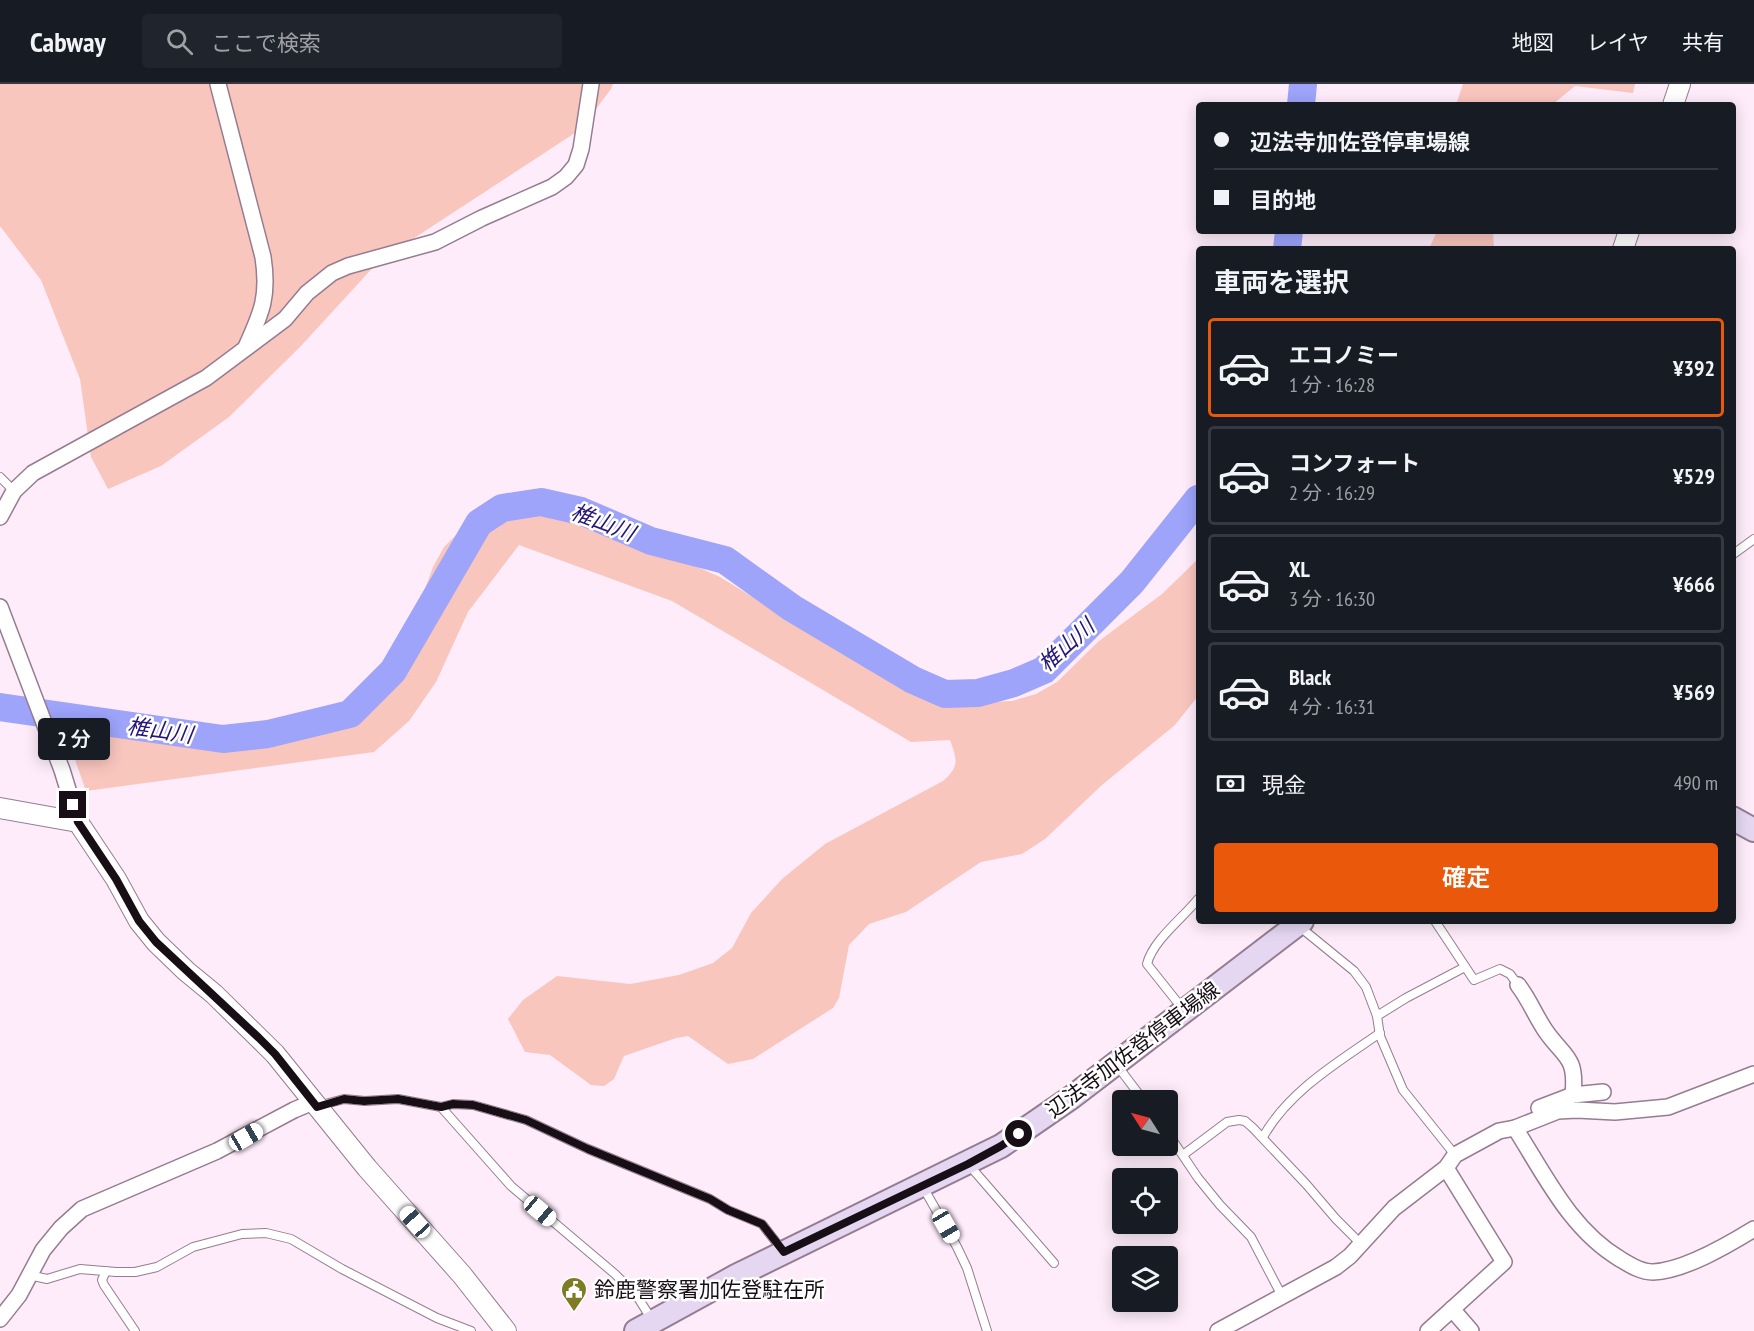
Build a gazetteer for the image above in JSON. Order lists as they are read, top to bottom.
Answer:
{
  "streets": {
    "main road": ["辺法寺加佐登停車場線"]
  },
  "water": ["椎山川"],
  "places": {
    "public building": ["鈴鹿警察署加佐登駐在所"]
  },
  "north": "top left",
  "page": {
    "header": "Cabway",
    "search": "ここで検索",
    "nav": ["地図", "レイヤ", "共有"],
    "banner": ["辺法寺加佐登停車場線", "目的地"],
    "heading": "車両を選択",
    "list": [
      {
        "name": "エコノミー",
        "note": "1 分 · 16:28",
        "value": "¥392"
      },
      {
        "name": "コンフォート",
        "note": "2 分 · 16:29",
        "value": "¥529"
      },
      {
        "name": "XL",
        "note": "3 分 · 16:30",
        "value": "¥666"
      },
      {
        "name": "Black",
        "note": "4 分 · 16:31",
        "value": "¥569"
      }
    ],
    "bubble": "2 分",
    "pay": ["現金", "490 m"],
    "buttons": "確定"
  }
}
